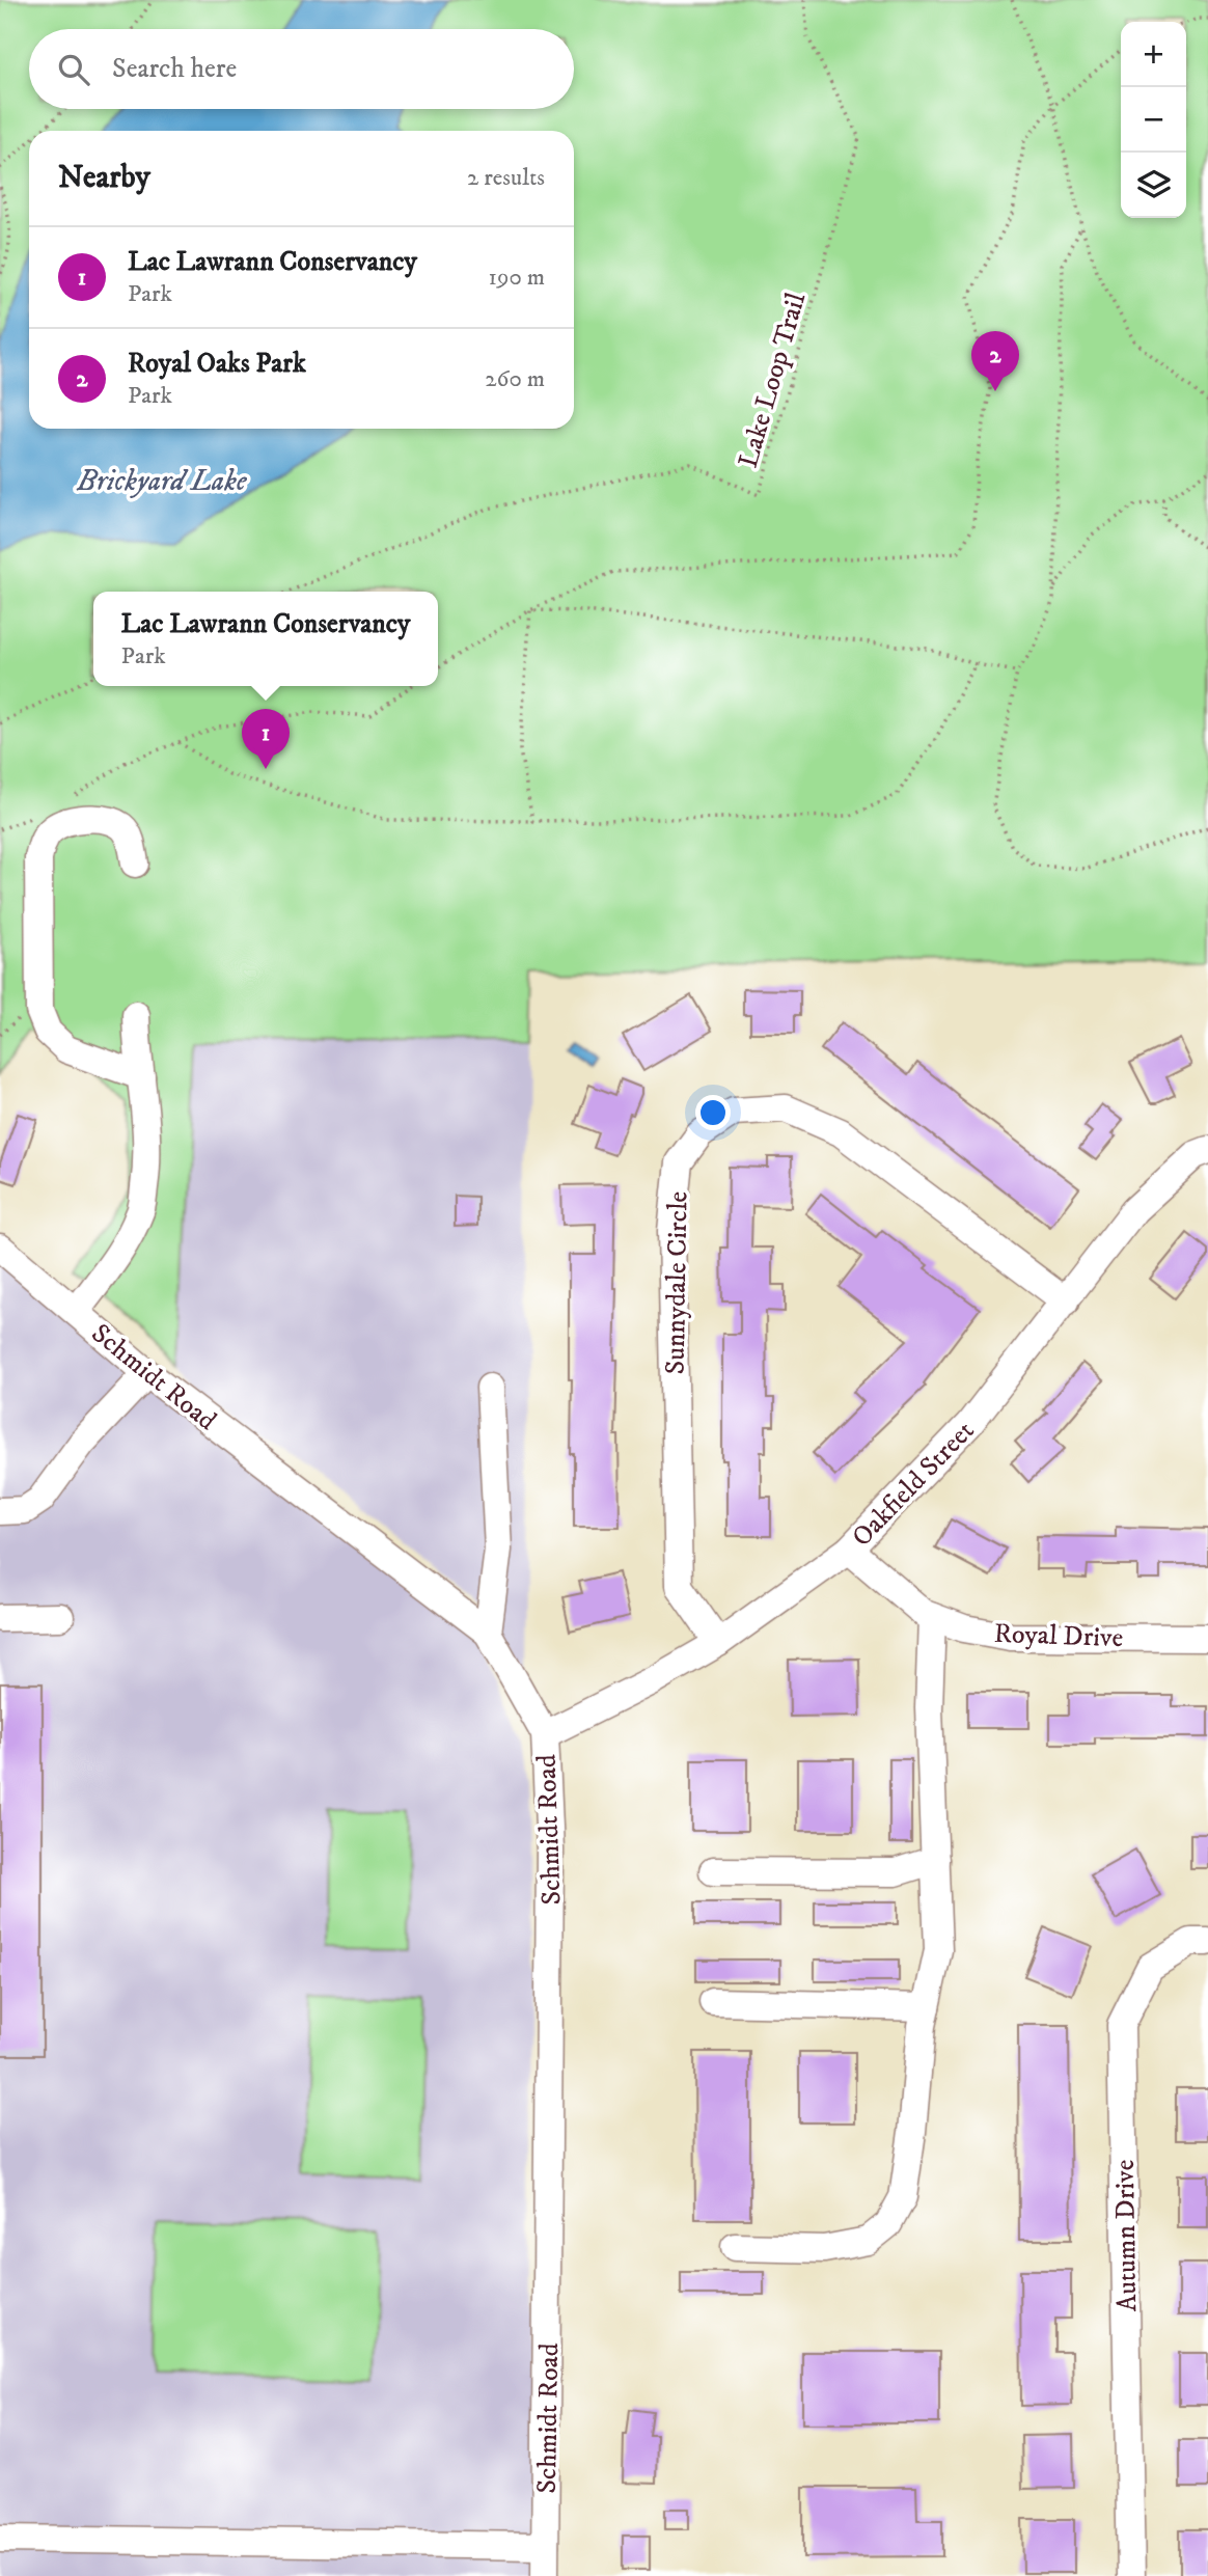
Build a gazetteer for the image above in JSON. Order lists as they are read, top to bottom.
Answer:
{
  "streets": {
    "street": [
      "Sunnydale Circle",
      "Schmidt Road",
      "Oakfield Street",
      "Royal Drive",
      "Autumn Drive"
    ],
    "path": ["Lake Loop Trail"]
  },
  "crossings": [
    ["Sunnydale Circle", "Oakfield Street"],
    ["Schmidt Road", "Oakfield Street"],
    ["Oakfield Street", "Royal Drive"]
  ],
  "water": ["Brickyard Lake"],
  "page": {
    "map_buttons": ["+", "−"],
    "search": "Search here",
    "heading": ["Nearby", "2 results"],
    "list": [
      {
        "mark": "1",
        "name": "Lac Lawrann Conservancy",
        "note": "Park",
        "value": "190 m"
      },
      {
        "mark": "2",
        "name": "Royal Oaks Park",
        "note": "Park",
        "value": "260 m"
      }
    ],
    "pins": ["2", "1"],
    "popup": ["Lac Lawrann Conservancy", "Park"]
  }
}
